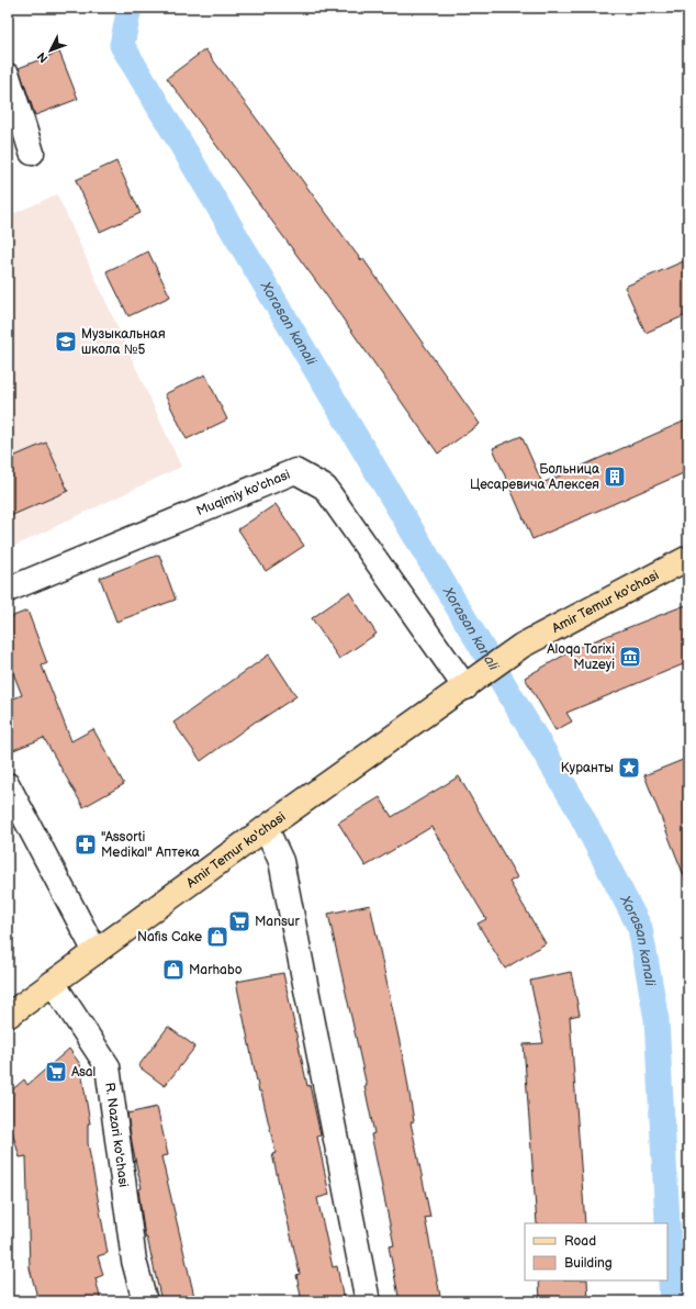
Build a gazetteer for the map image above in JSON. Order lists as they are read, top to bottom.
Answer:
{
  "streets": {
    "main road": ["Amir Temur ko'chasi"],
    "street": ["Muqimiy ko'chasi", "R. Nazari ko'chasi"]
  },
  "crossings": [
    ["Muqimiy ko'chasi", "Amir Temur ko'chasi"],
    ["Amir Temur ko'chasi", "R. Nazari ko'chasi"]
  ],
  "water": ["Xorasan kanali"],
  "places": {
    "school or university": ["Музыкальная школа №5"],
    "building": ["Больница Цесаревича Алексея"],
    "museum": ["Aloqa Tarixi Muzeyi"],
    "place": ["Куранты"],
    "pharmacy": ["\"Assorti Medikal\" Аптека"],
    "supermarket": ["Mansur", "Asal"],
    "shop": ["Nafis Cake", "Marhabo"]
  },
  "legend": ["Road", "Building"],
  "north": "bottom left"
}
